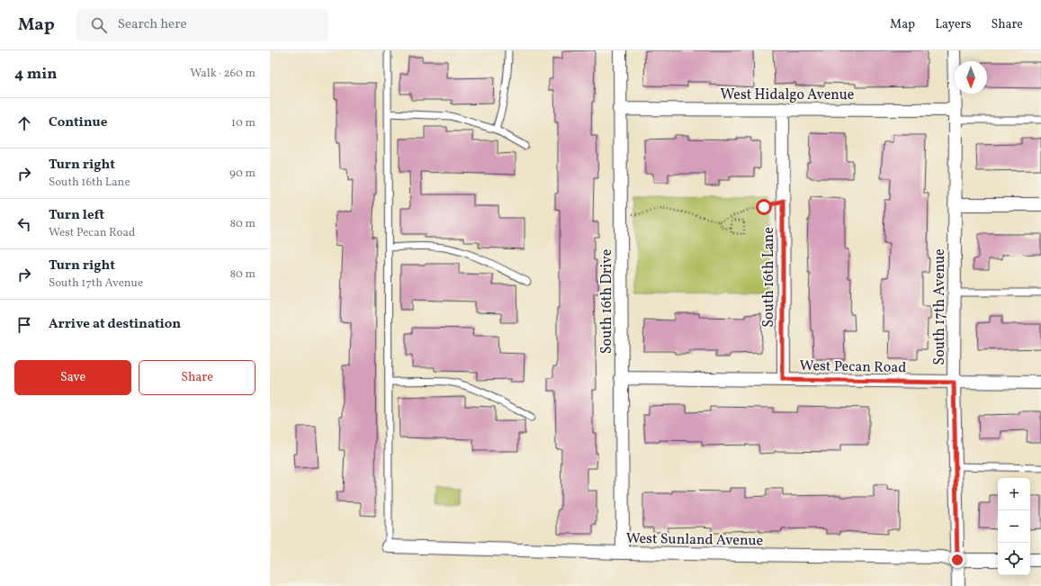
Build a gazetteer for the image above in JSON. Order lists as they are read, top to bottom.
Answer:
{
  "streets": {
    "street": [
      "West Hidalgo Avenue",
      "South 16th Lane",
      "South 16th Drive",
      "South 17th Avenue",
      "West Pecan Road",
      "West Sunland Avenue"
    ]
  },
  "crossings": [
    ["West Hidalgo Avenue", "South 16th Lane"],
    ["West Hidalgo Avenue", "South 16th Drive"],
    ["West Hidalgo Avenue", "South 17th Avenue"],
    ["South 16th Lane", "West Pecan Road"],
    ["South 16th Drive", "West Pecan Road"],
    ["South 16th Drive", "West Sunland Avenue"],
    ["South 17th Avenue", "West Pecan Road"],
    ["South 17th Avenue", "West Sunland Avenue"]
  ],
  "north": "bottom",
  "page": {
    "header": "Map",
    "search": "Search here",
    "nav": ["Map", "Layers", "Share"],
    "heading": ["4 min", "Walk · 260 m"],
    "list": [
      ["Continue", "10 m"],
      ["Turn right", "South 16th Lane", "90 m"],
      ["Turn left", "West Pecan Road", "80 m"],
      ["Turn right", "South 17th Avenue", "80 m"],
      "Arrive at destination"
    ],
    "buttons": ["Save", "Share"],
    "map_buttons": ["+", "−"]
  }
}
